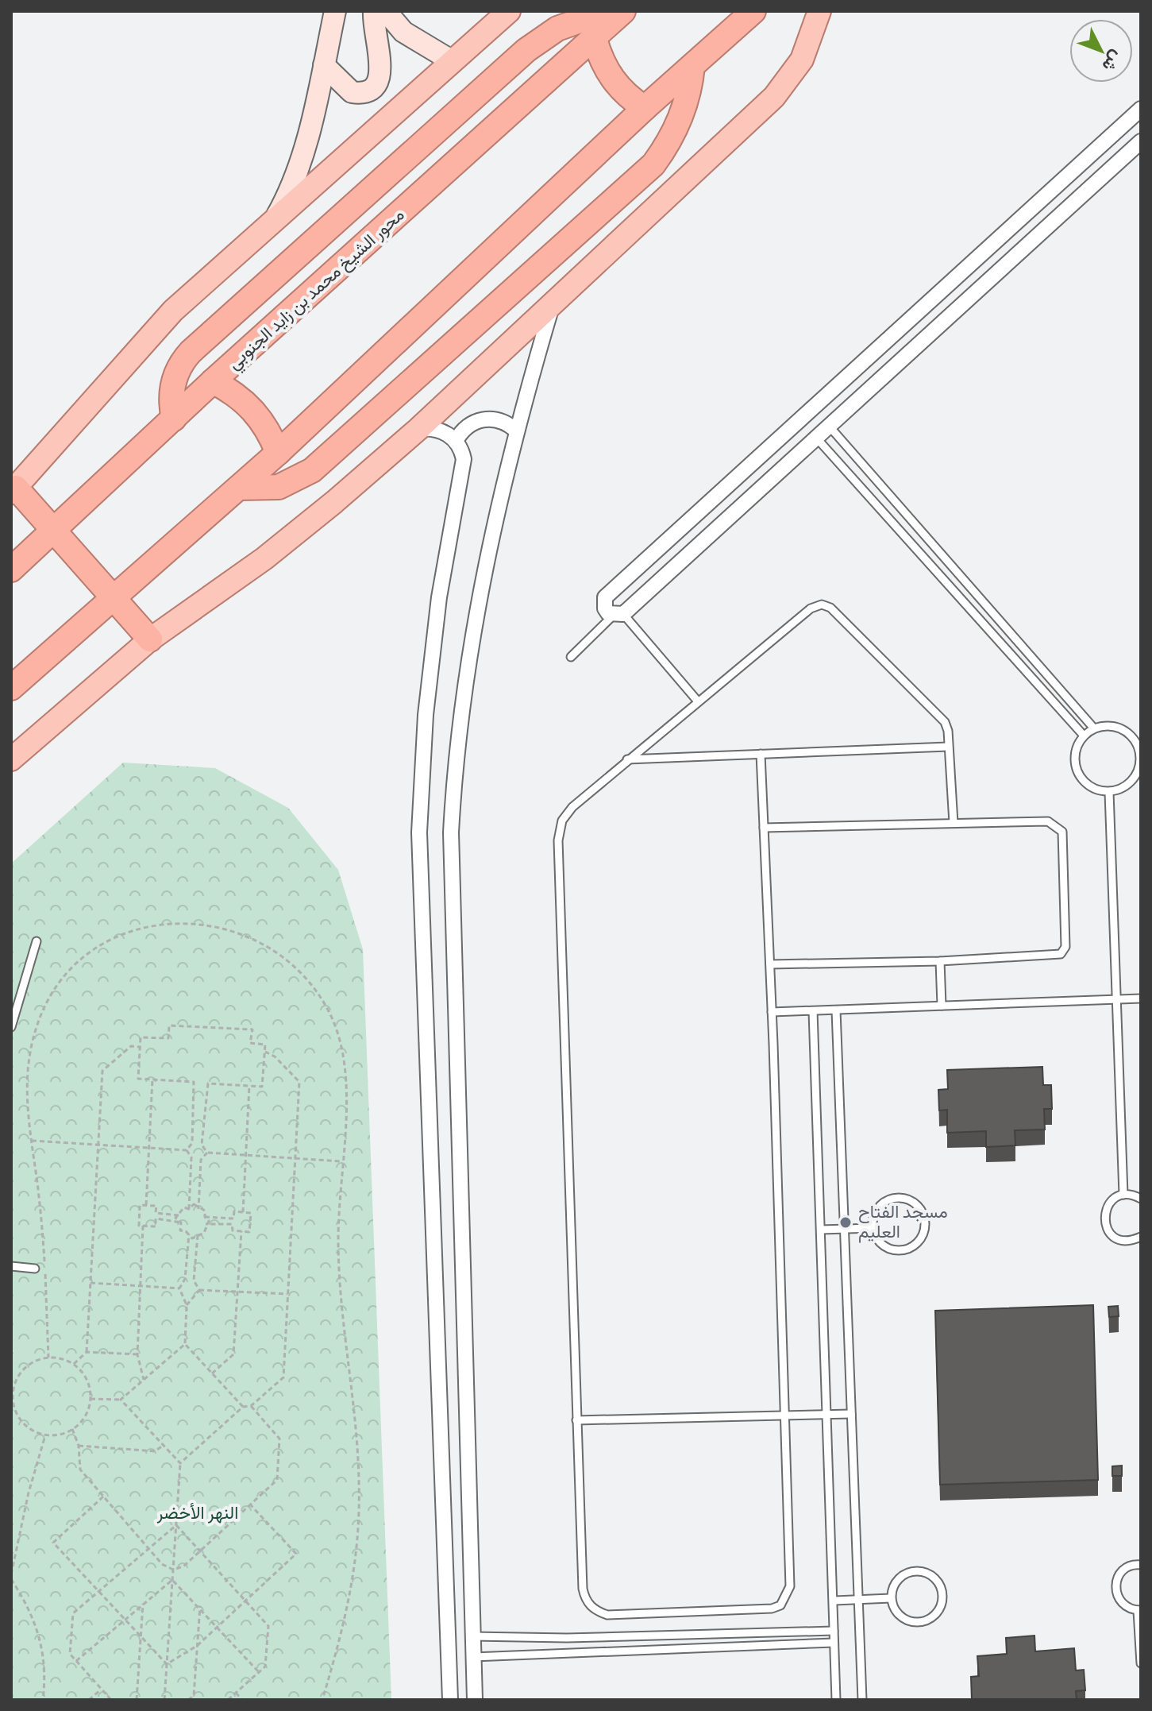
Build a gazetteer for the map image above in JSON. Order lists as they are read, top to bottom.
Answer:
{
  "streets": {
    "highway": ["محور الشيخ محمد بن زايد الجنوبي"]
  },
  "parks": ["النهر الأخضر"],
  "places": ["مسجد الفتاح العليم"],
  "north": "bottom right"
}
